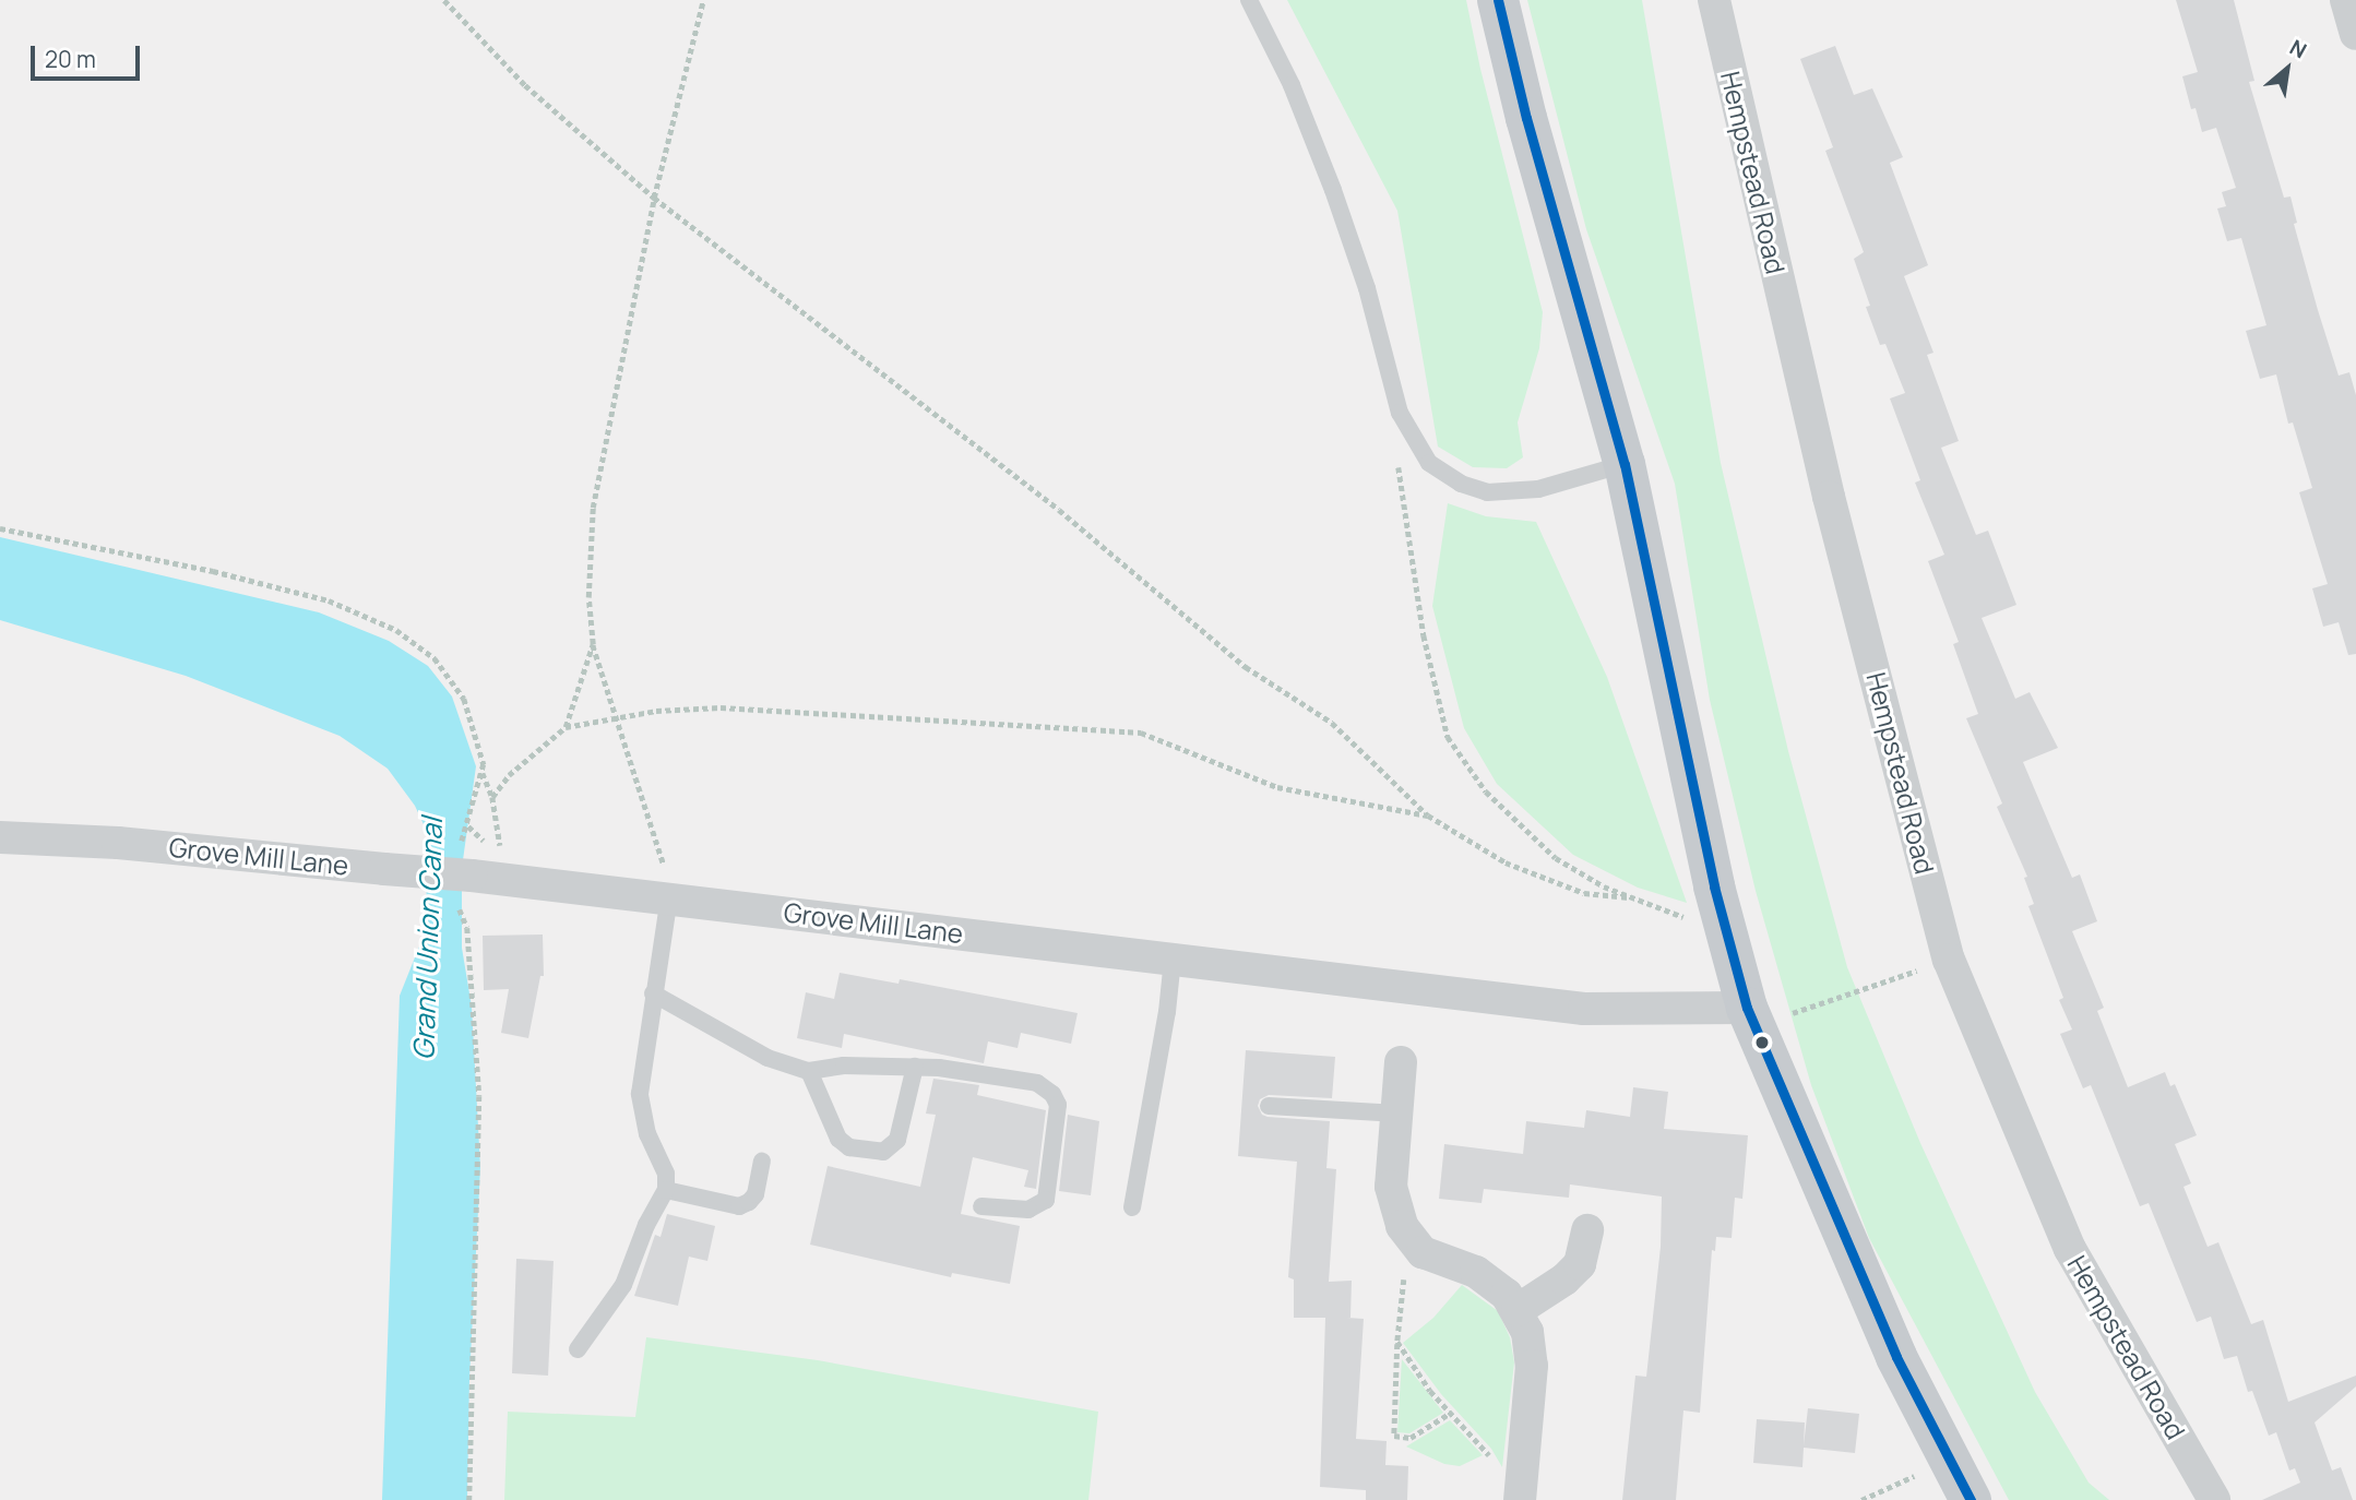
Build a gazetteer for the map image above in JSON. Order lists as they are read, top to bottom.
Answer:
{
  "streets": {
    "street": ["Hempstead Road", "Grove Mill Lane"]
  },
  "water": ["Grand Union Canal"],
  "scale_bar": "20 m",
  "north": "top right"
}
